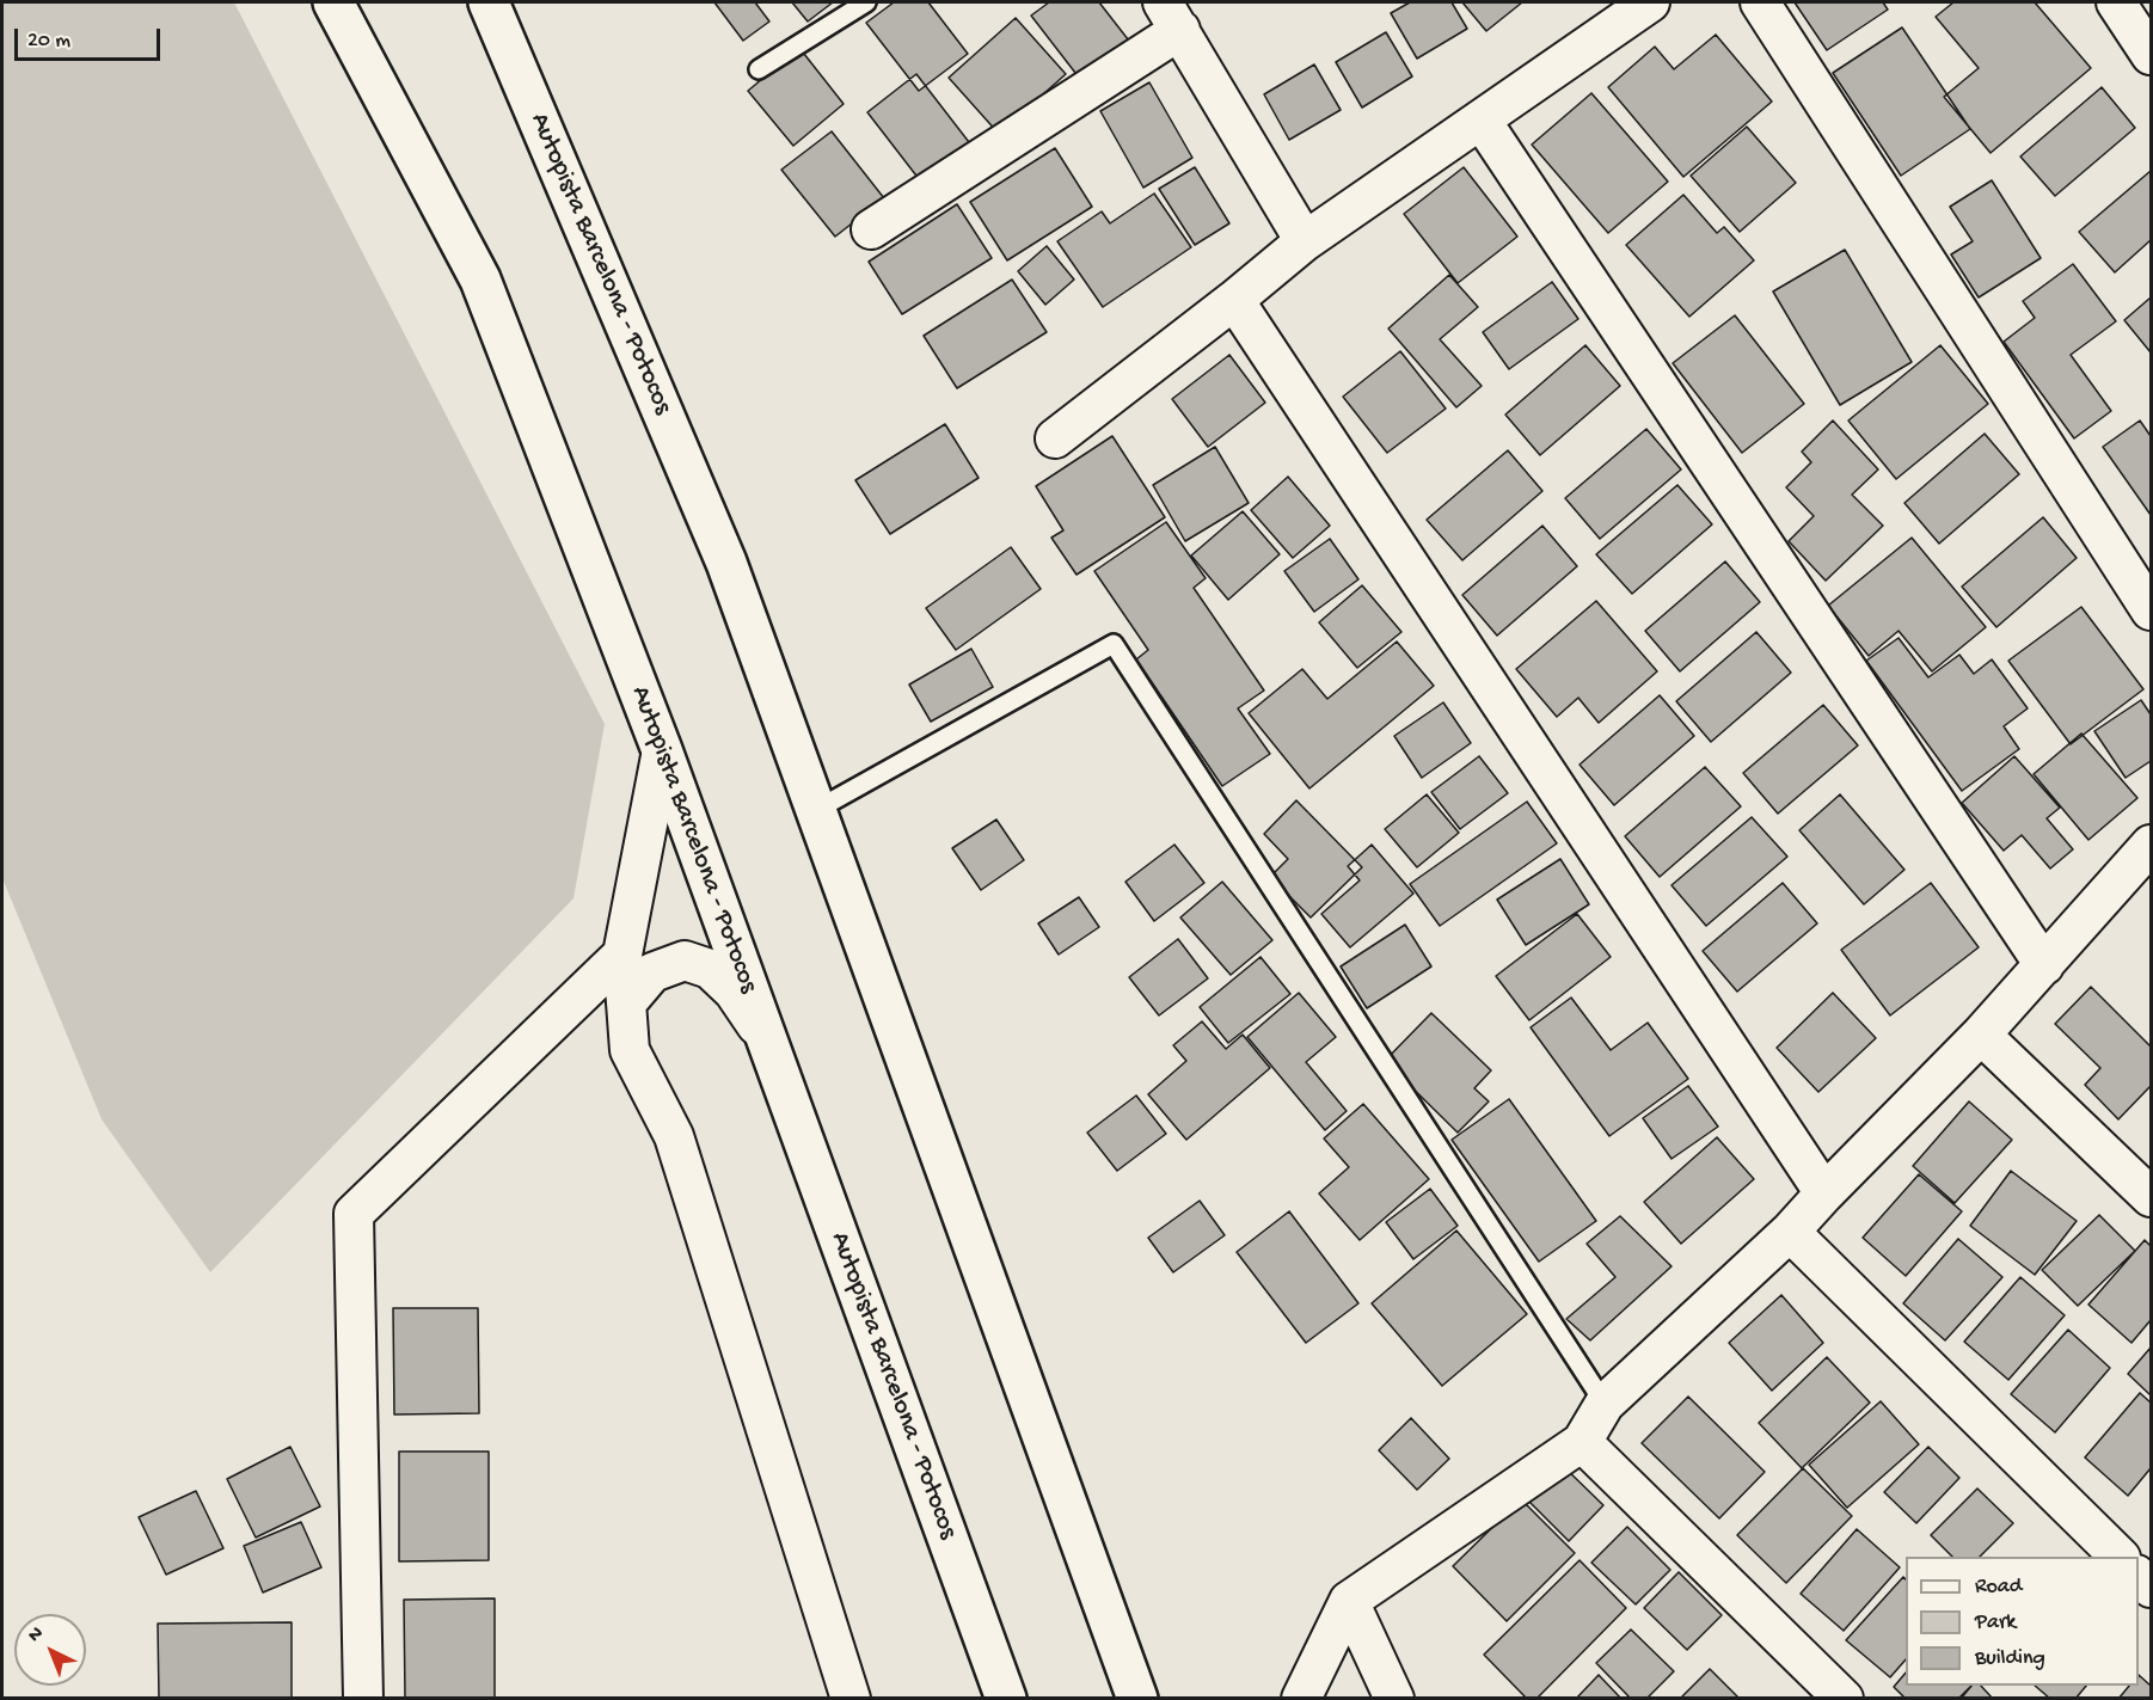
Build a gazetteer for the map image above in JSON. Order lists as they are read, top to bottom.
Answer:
{
  "streets": {
    "street": ["Autopista Barcelona - Potocos"]
  },
  "legend": ["Road", "Park", "Building"],
  "scale_bar": "20 m",
  "north": "top left"
}
